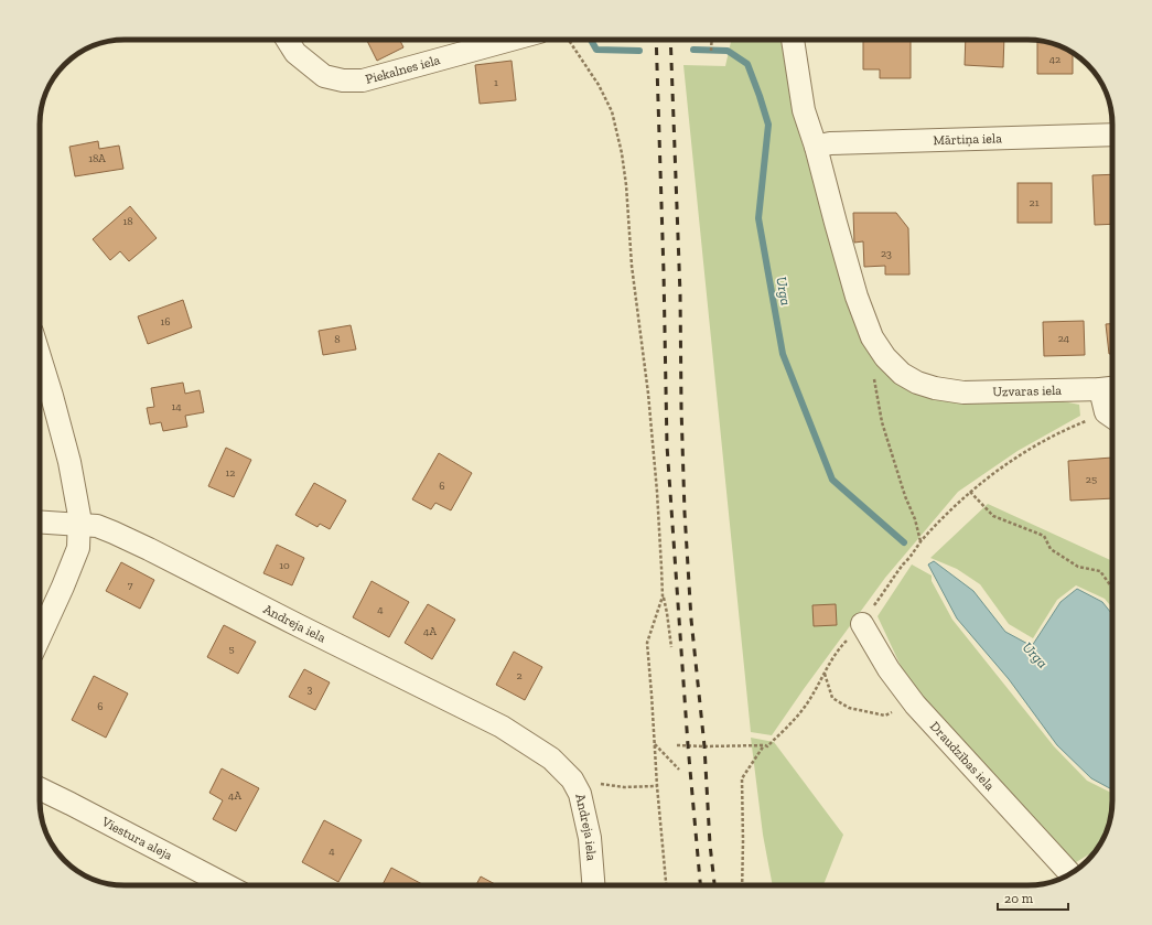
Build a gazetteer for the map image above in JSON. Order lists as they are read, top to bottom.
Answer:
{
  "streets": {
    "street": [
      "Piekalnes iela",
      "Mārtiņa iela",
      "Uzvaras iela",
      "Andreja iela",
      "Draudzības iela",
      "Viestura aleja"
    ]
  },
  "crossings": [
    ["Mārtiņa iela", "Uzvaras iela"]
  ],
  "water": ["Urga"],
  "house_numbers": [
    "42",
    "1",
    "18A",
    "21",
    "18",
    "23",
    "16",
    "24",
    "8",
    "14",
    "12",
    "25",
    "6",
    "10",
    "7",
    "4",
    "4A",
    "5",
    "2",
    "3",
    "6",
    "4A",
    "4"
  ],
  "scale_bar": "20 m"
}
